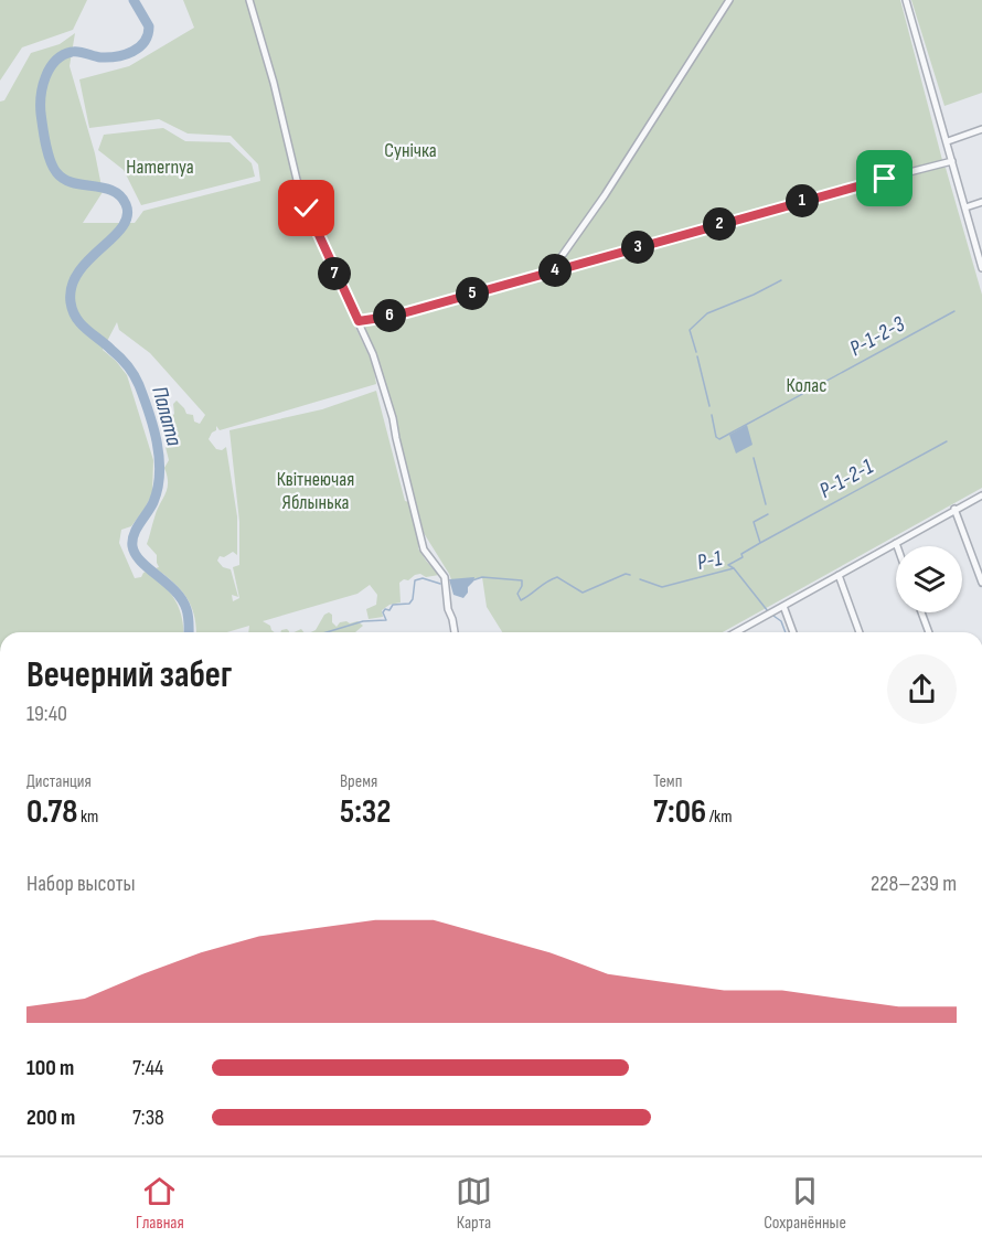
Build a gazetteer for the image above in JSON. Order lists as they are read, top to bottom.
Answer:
{
  "water": [
    "P-1-2-3",
    "Палата",
    "P-1-2-1",
    "P-1"
  ],
  "parks": [
    "Сунічка",
    "Hamernya",
    "Колас",
    "Квітнеючая Яблынька"
  ],
  "page": {
    "pins": [
      "1",
      "2",
      "3",
      "4",
      "7",
      "5",
      "6"
    ],
    "heading": ["Вечерний забег", "19:40"],
    "stats": [
      ["Дистанция", "0.78 km"],
      ["Время", "5:32"],
      ["Темп", "7:06 /km"]
    ],
    "chart": ["Набор высоты", "228–239 m"],
    "list": [
      {
        "name": "100 m",
        "note": "7:44"
      },
      {
        "name": "200 m",
        "note": "7:38"
      }
    ],
    "tabs": ["Главная", "Карта", "Сохранённые"]
  }
}
